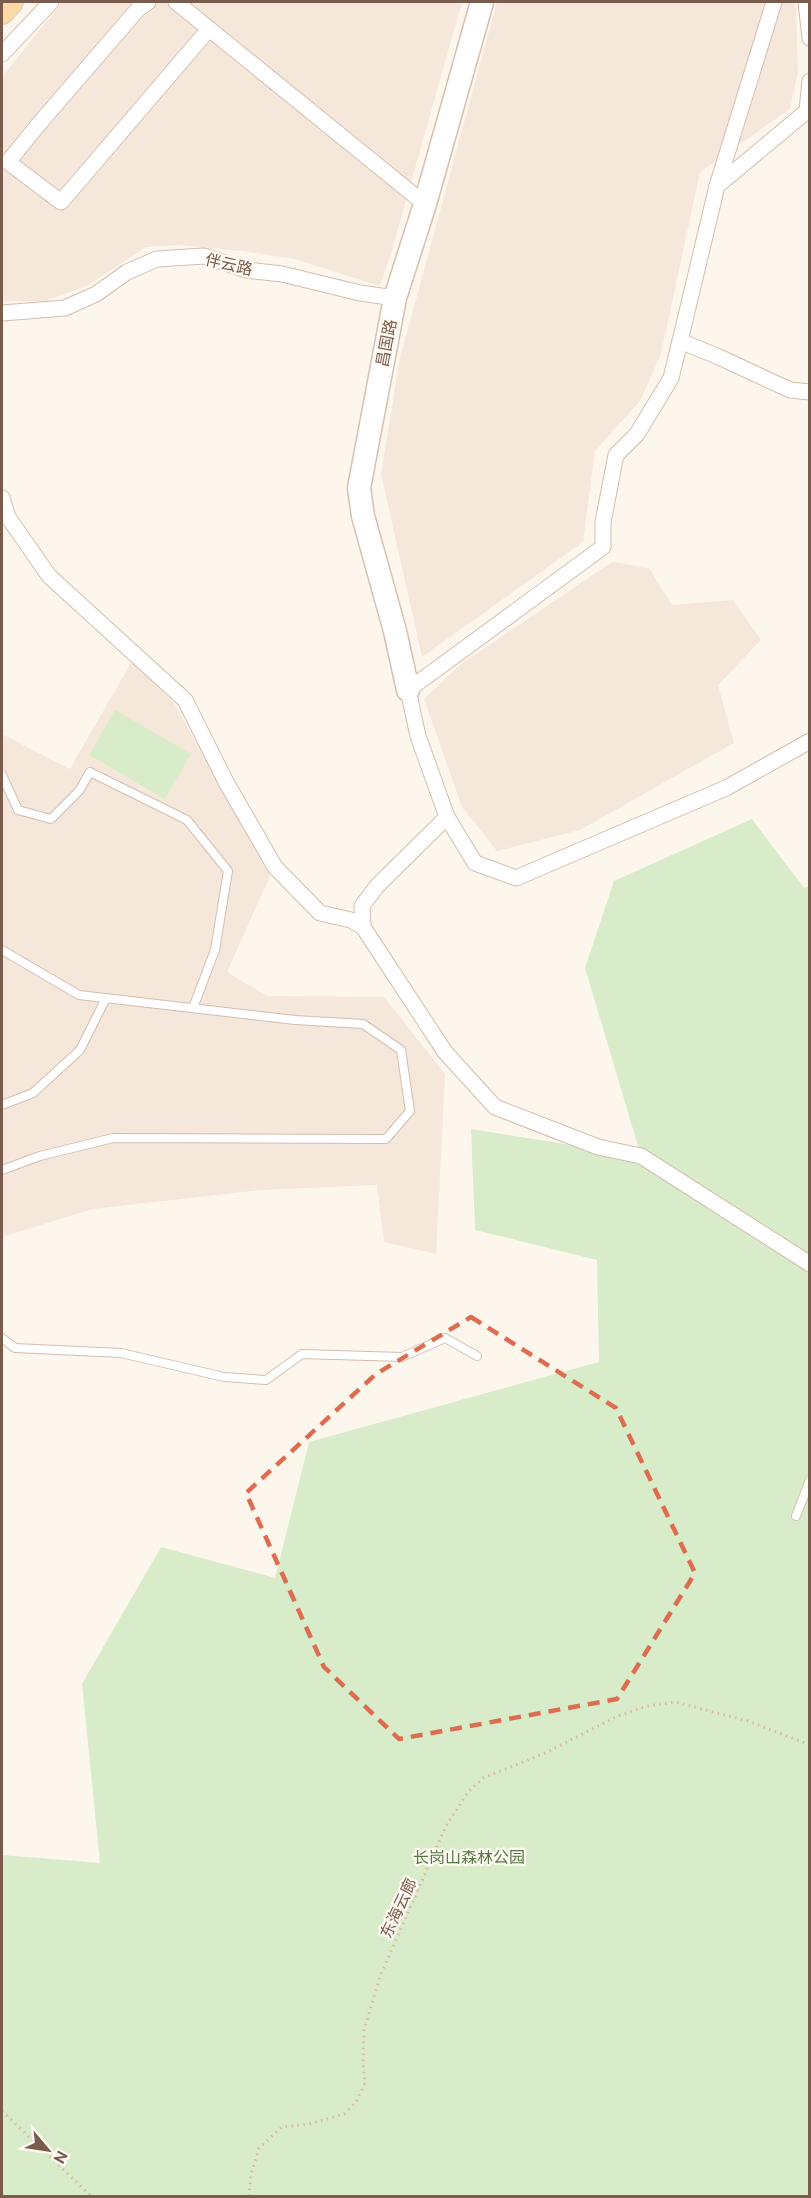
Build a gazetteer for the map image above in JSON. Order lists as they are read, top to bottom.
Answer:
{
  "streets": {
    "main road": ["昌国路"],
    "street": ["伴云路"],
    "path": ["东海云廊"]
  },
  "crossings": [
    ["伴云路", "昌国路"]
  ],
  "parks": ["长岗山森林公园"],
  "north": "bottom right"
}
